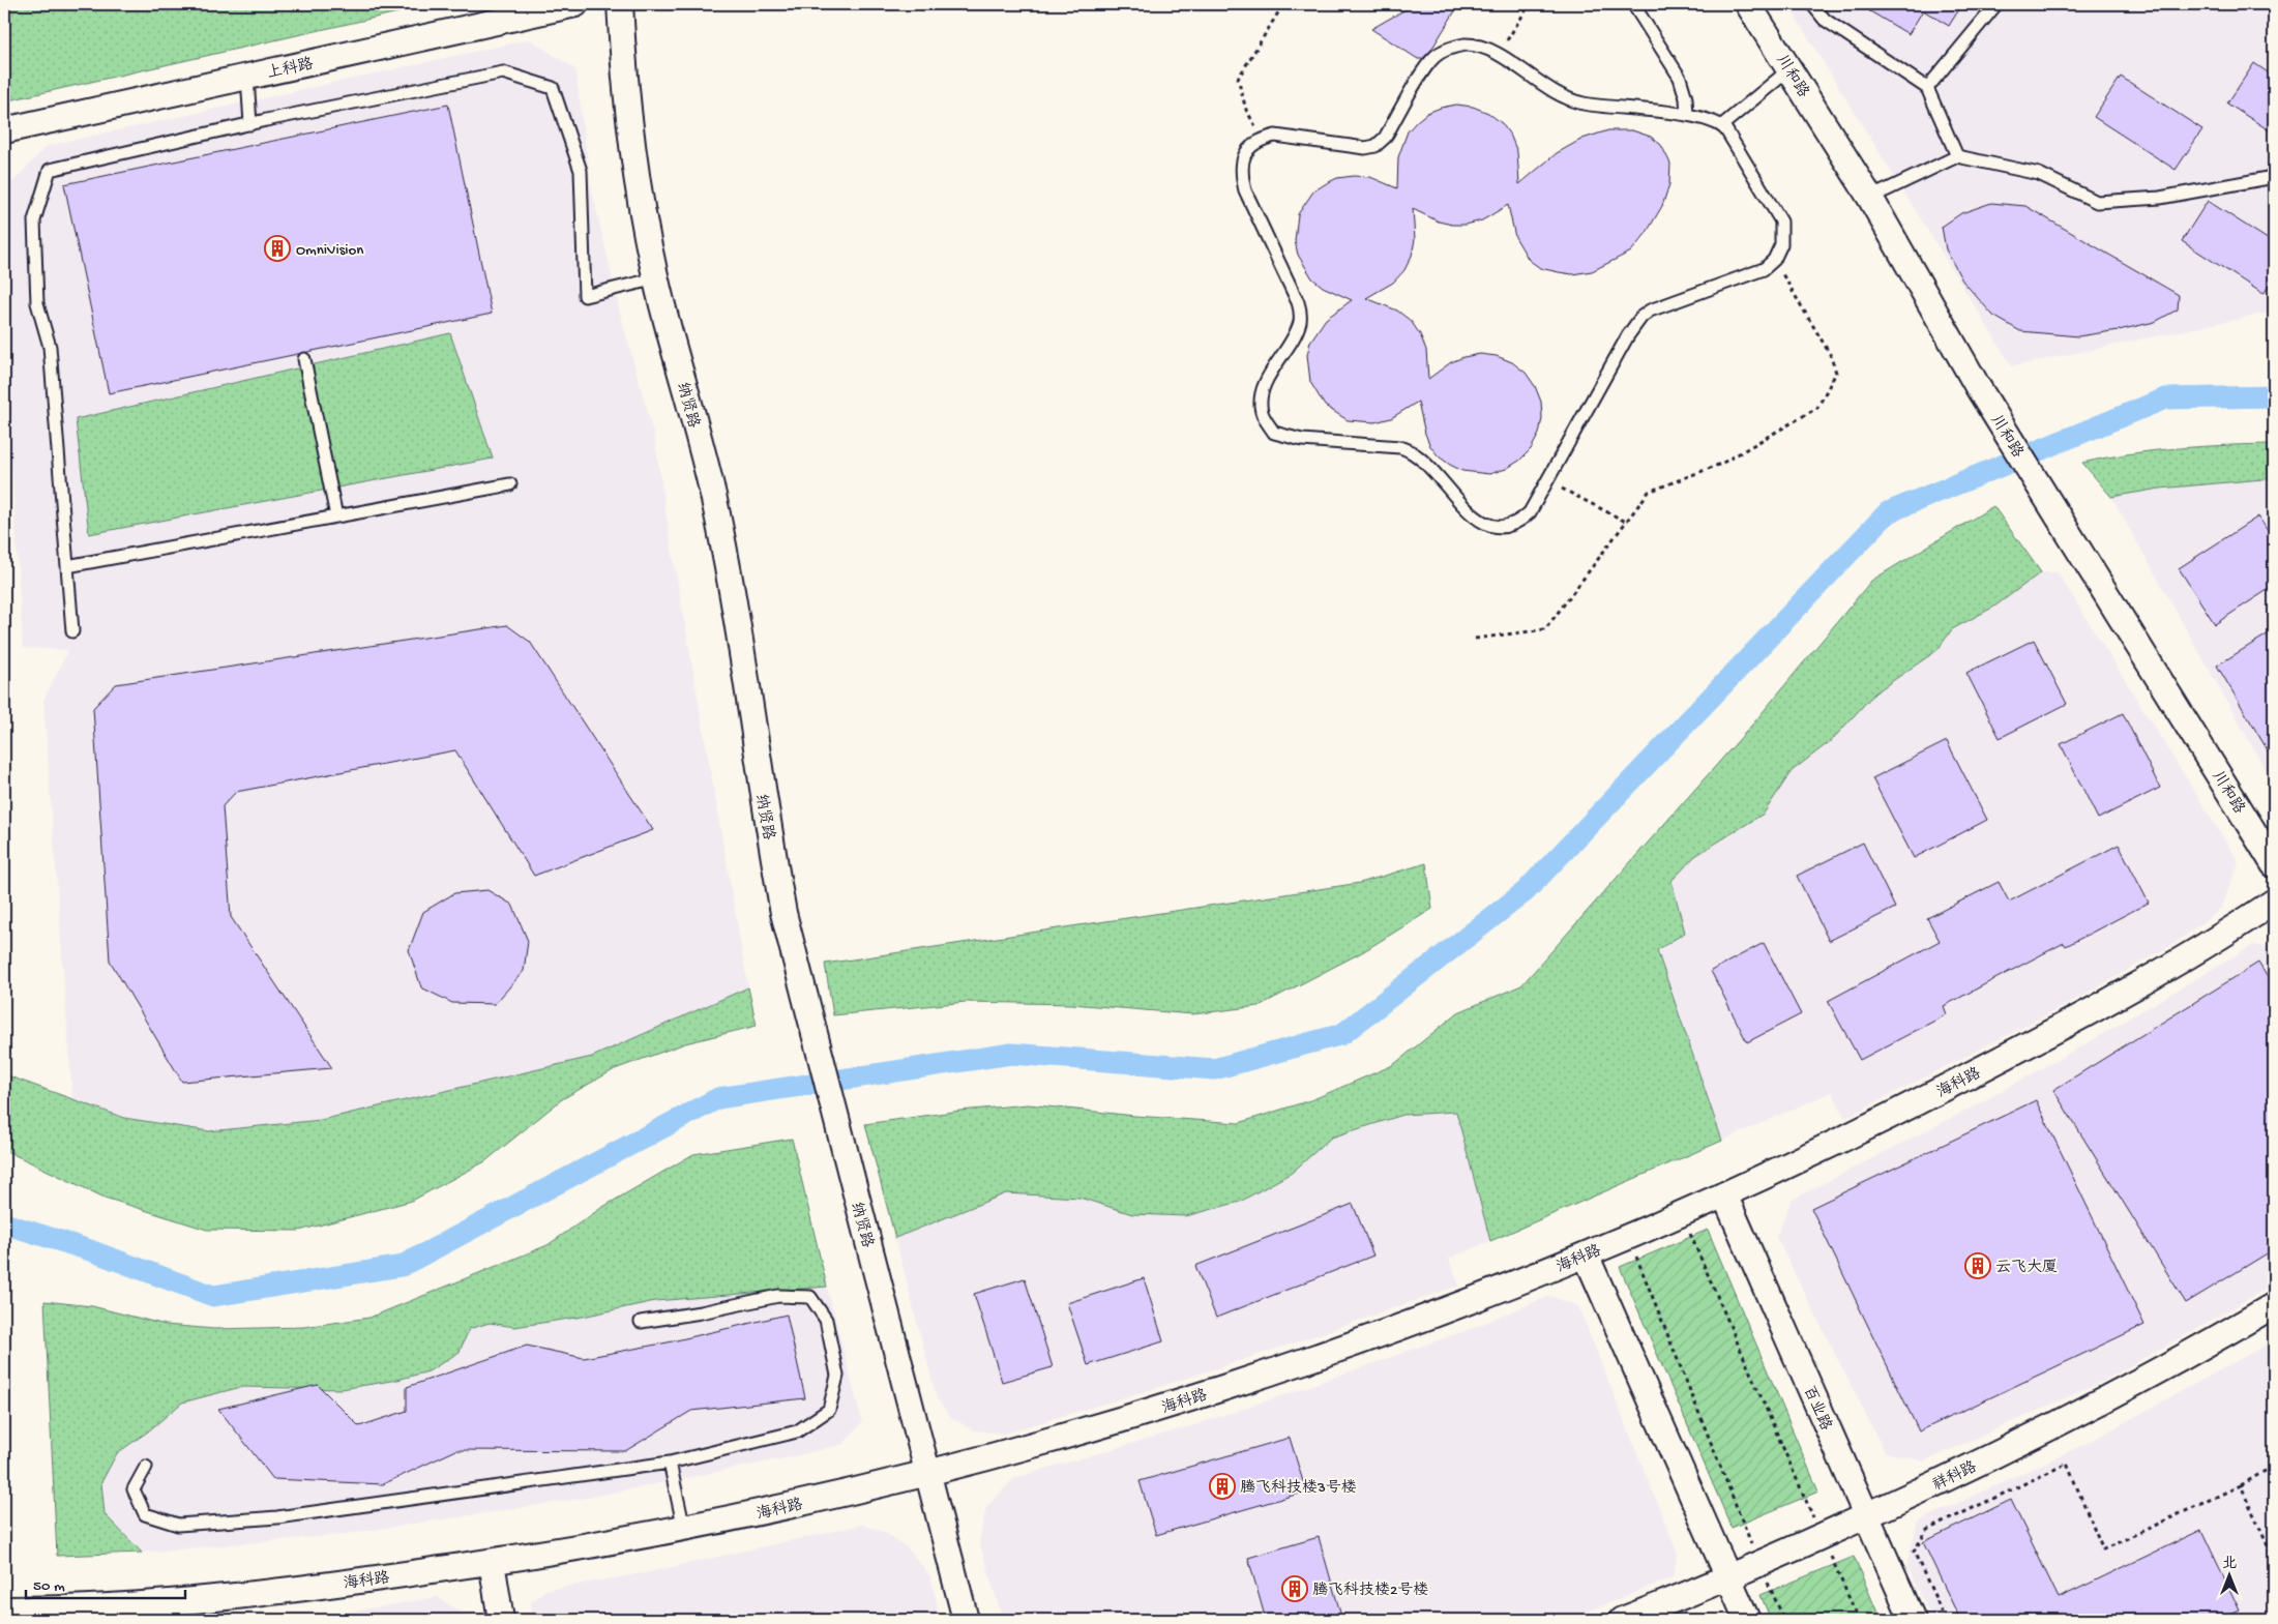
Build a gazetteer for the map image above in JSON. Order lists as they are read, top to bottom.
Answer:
{
  "streets": {
    "street": [
      "上科路",
      "川和路",
      "纳贤路",
      "海科路",
      "百业路",
      "祥科路"
    ]
  },
  "crossings": [
    ["纳贤路", "海科路"],
    ["海科路", "百业路"],
    ["百业路", "祥科路"]
  ],
  "places": {
    "building": [
      "OmniVision",
      "云飞大厦",
      "腾飞科技楼3号楼",
      "腾飞科技楼2号楼"
    ]
  },
  "scale_bar": "50 m",
  "north": "top"
}
